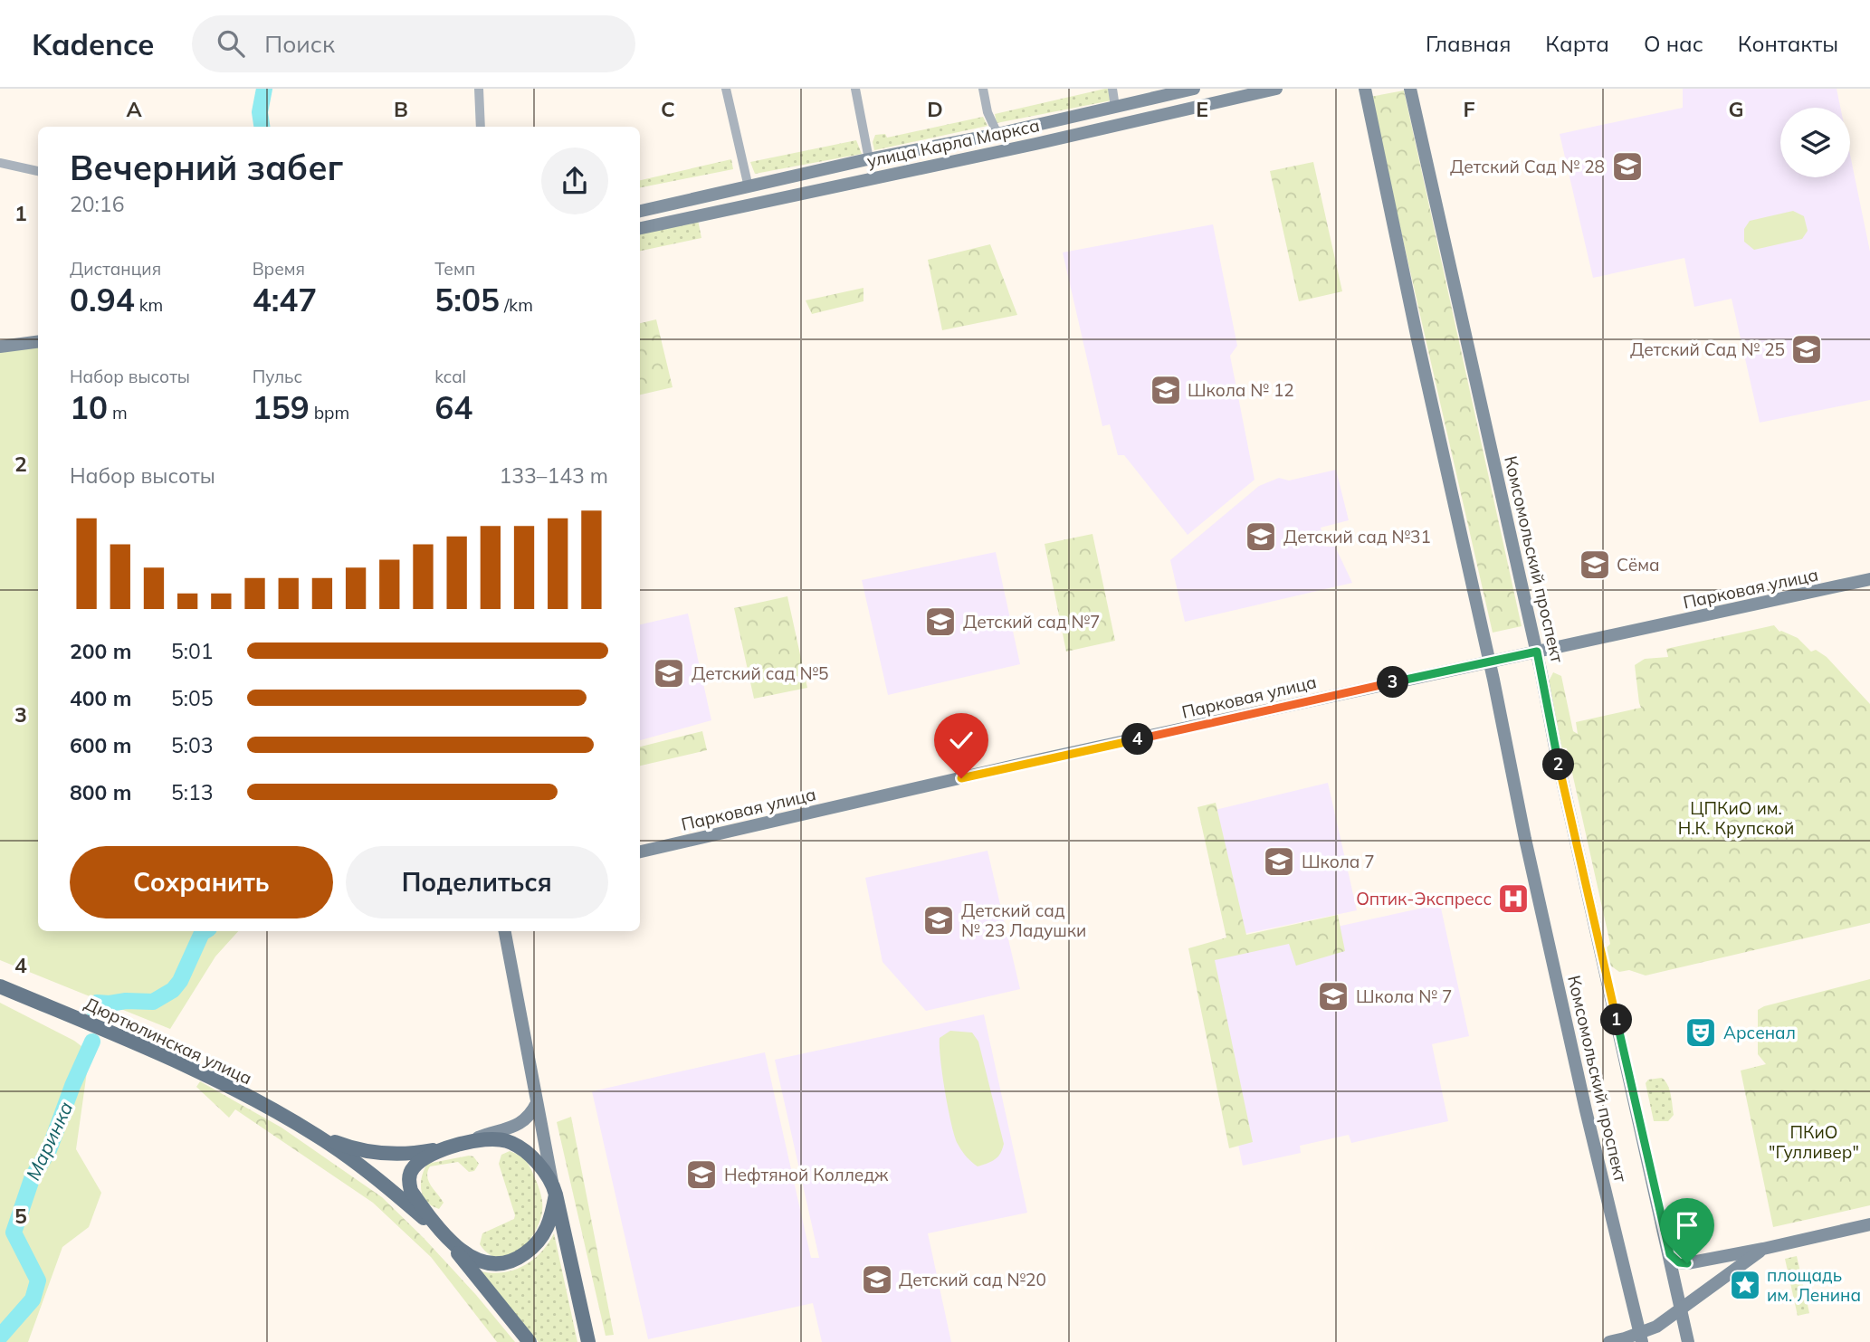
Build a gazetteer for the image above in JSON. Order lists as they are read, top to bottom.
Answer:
{
  "streets": {
    "main road": [
      "улица Карла Маркса",
      "Комсомольский проспект",
      "Парковая улица",
      "Дюртюлинская улица"
    ]
  },
  "crossings": [
    ["Комсомольский проспект", "Парковая улица"]
  ],
  "water": ["Маринка"],
  "parks": ["ЦПКиО им. Н.К. Крупской", "ПКиО \"Гулливер\""],
  "places": {
    "school or university": [
      "Детский Сад № 28",
      "Детский Сад № 25",
      "Школа № 12",
      "Детский сад №31",
      "Сёма",
      "Детский сад №7",
      "Детский сад №5",
      "Школа 7",
      "Детский сад № 23 Ладушки",
      "Школа № 7",
      "Нефтяной Колледж",
      "Детский сад №20"
    ],
    "hospital": ["Оптик-Экспресс"],
    "theatre": ["Арсенал"],
    "place": ["площадь им. Ленина"]
  },
  "page": {
    "header": "Kadence",
    "search": "Поиск",
    "nav": [
      "Главная",
      "Карта",
      "О нас",
      "Контакты"
    ],
    "heading": ["Вечерний забег", "20:16"],
    "stats": [
      ["Дистанция", "0.94 km"],
      ["Время", "4:47"],
      ["Темп", "5:05 /km"],
      ["Набор высоты", "10 m"],
      ["Пульс", "159 bpm"],
      ["kcal", "64"]
    ],
    "chart": ["Набор высоты", "133–143 m"],
    "list": [
      {
        "name": "200 m",
        "note": "5:01"
      },
      {
        "name": "400 m",
        "note": "5:05"
      },
      {
        "name": "600 m",
        "note": "5:03"
      },
      {
        "name": "800 m",
        "note": "5:13"
      }
    ],
    "pins": [
      "3",
      "4",
      "2",
      "1"
    ],
    "buttons": ["Сохранить", "Поделиться"]
  },
  "grid": {
    "columns": [
      "A",
      "B",
      "C",
      "D",
      "E",
      "F",
      "G"
    ],
    "rows": [
      "1",
      "2",
      "3",
      "4",
      "5"
    ]
  }
}
